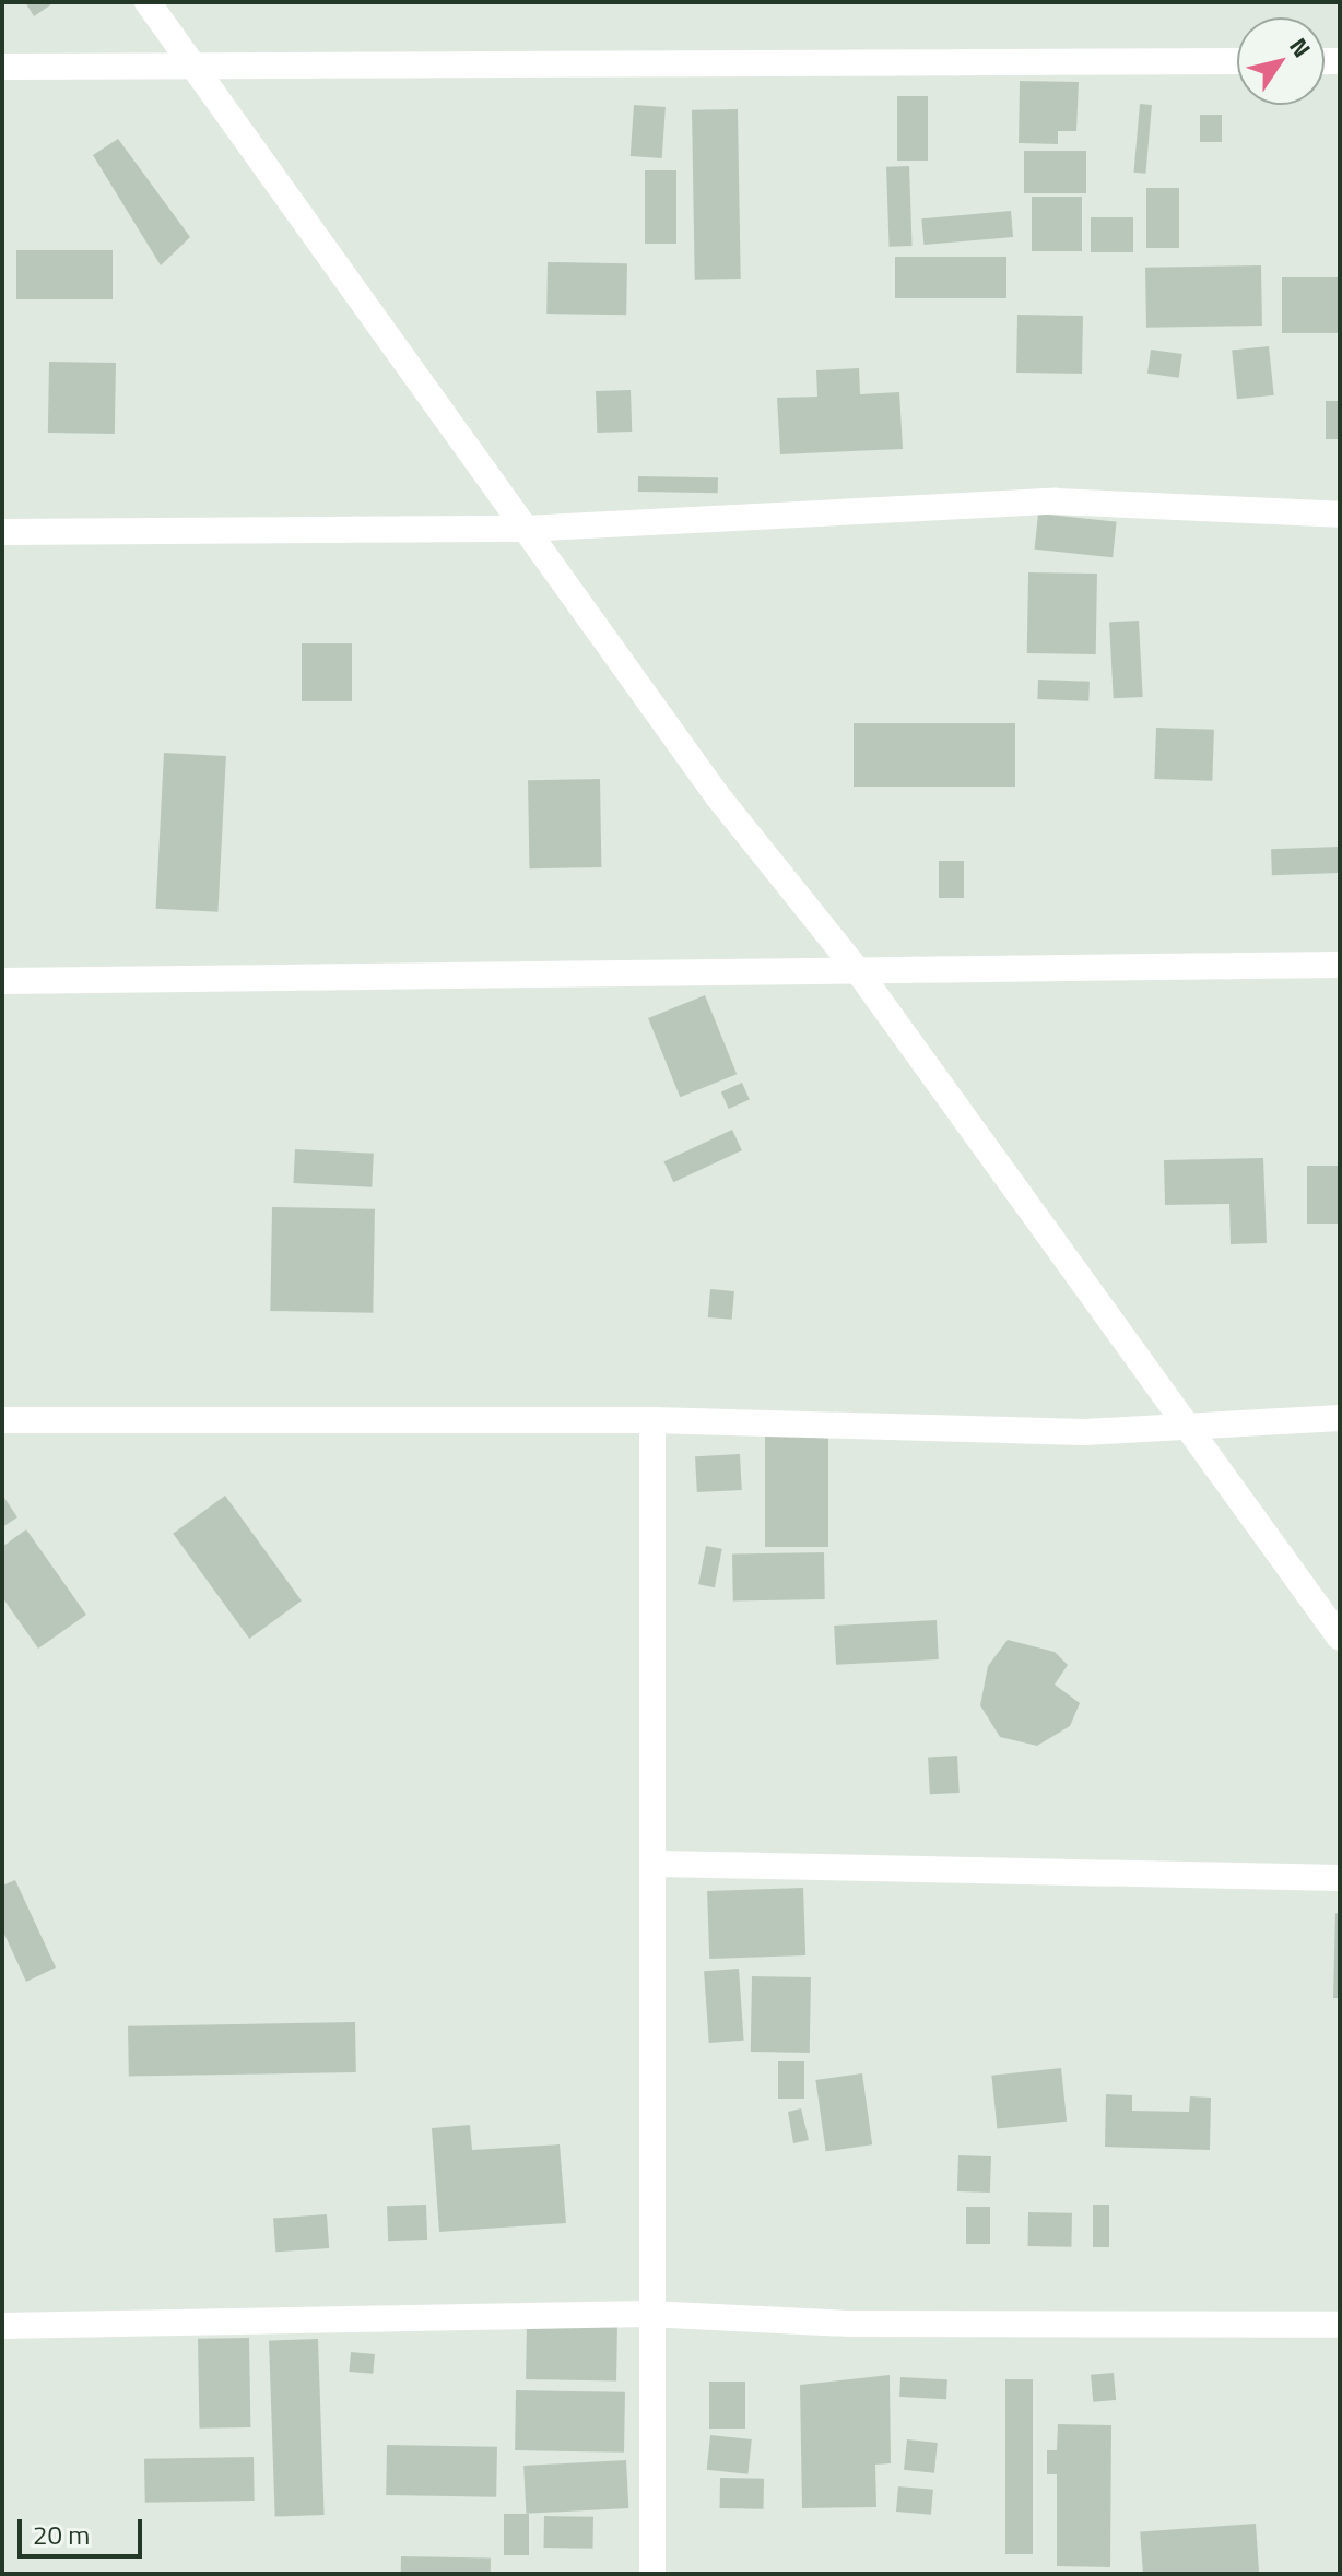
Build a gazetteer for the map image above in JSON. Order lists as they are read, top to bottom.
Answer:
{
  "scale_bar": "20 m",
  "north": "top right"
}
